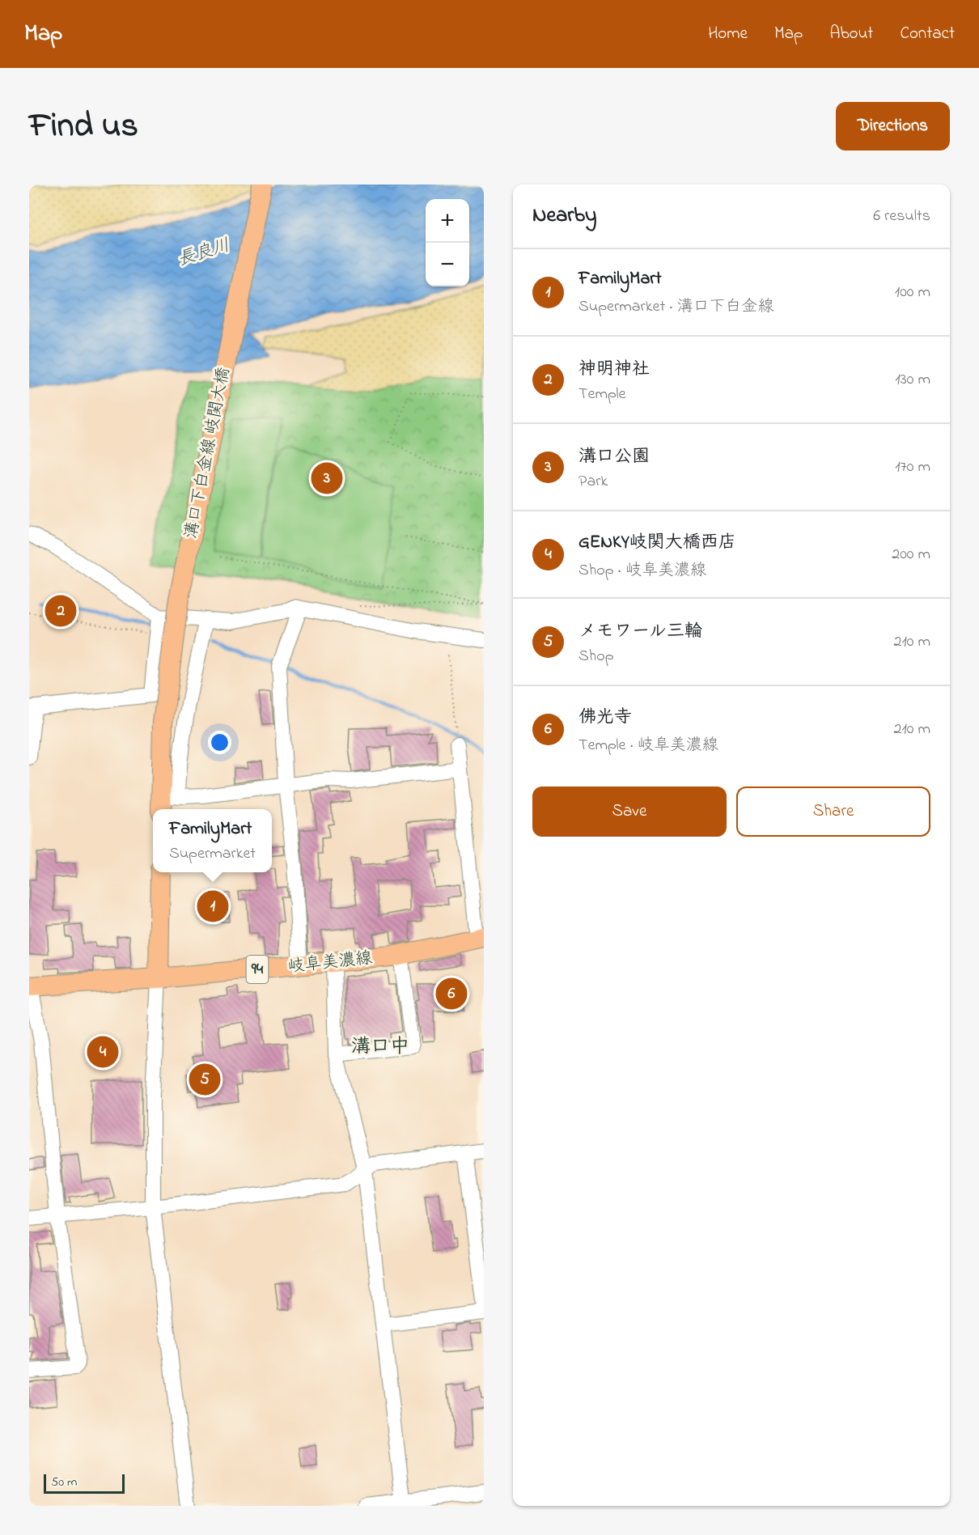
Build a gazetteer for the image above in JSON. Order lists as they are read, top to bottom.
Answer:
{
  "streets": {
    "main road": ["溝口下白金線 岐関大橋", "岐阜美濃線", "94"]
  },
  "districts": ["溝口中"],
  "water": ["長良川"],
  "scale_bar": "50 m",
  "page": {
    "header": "Map",
    "nav": [
      "Home",
      "Map",
      "About",
      "Contact"
    ],
    "title": "Find us",
    "buttons": [
      "Directions",
      ["Save", "Share"]
    ],
    "heading": ["Nearby", "6 results"],
    "map_buttons": ["+", "−"],
    "list": [
      {
        "mark": "1",
        "name": "FamilyMart",
        "note": "Supermarket · 溝口下白金線",
        "value": "100 m"
      },
      {
        "mark": "2",
        "name": "神明神社",
        "note": "Temple",
        "value": "130 m"
      },
      {
        "mark": "3",
        "name": "溝口公園",
        "note": "Park",
        "value": "170 m"
      },
      {
        "mark": "4",
        "name": "GENKY岐関大橋西店",
        "note": "Shop · 岐阜美濃線",
        "value": "200 m"
      },
      {
        "mark": "5",
        "name": "メモワール三輪",
        "note": "Shop",
        "value": "210 m"
      },
      {
        "mark": "6",
        "name": "佛光寺",
        "note": "Temple · 岐阜美濃線",
        "value": "210 m"
      }
    ],
    "pins": [
      "3",
      "2",
      "1",
      "6",
      "4",
      "5"
    ],
    "popup": ["FamilyMart", "Supermarket"],
    "scale": "50 m"
  }
}
